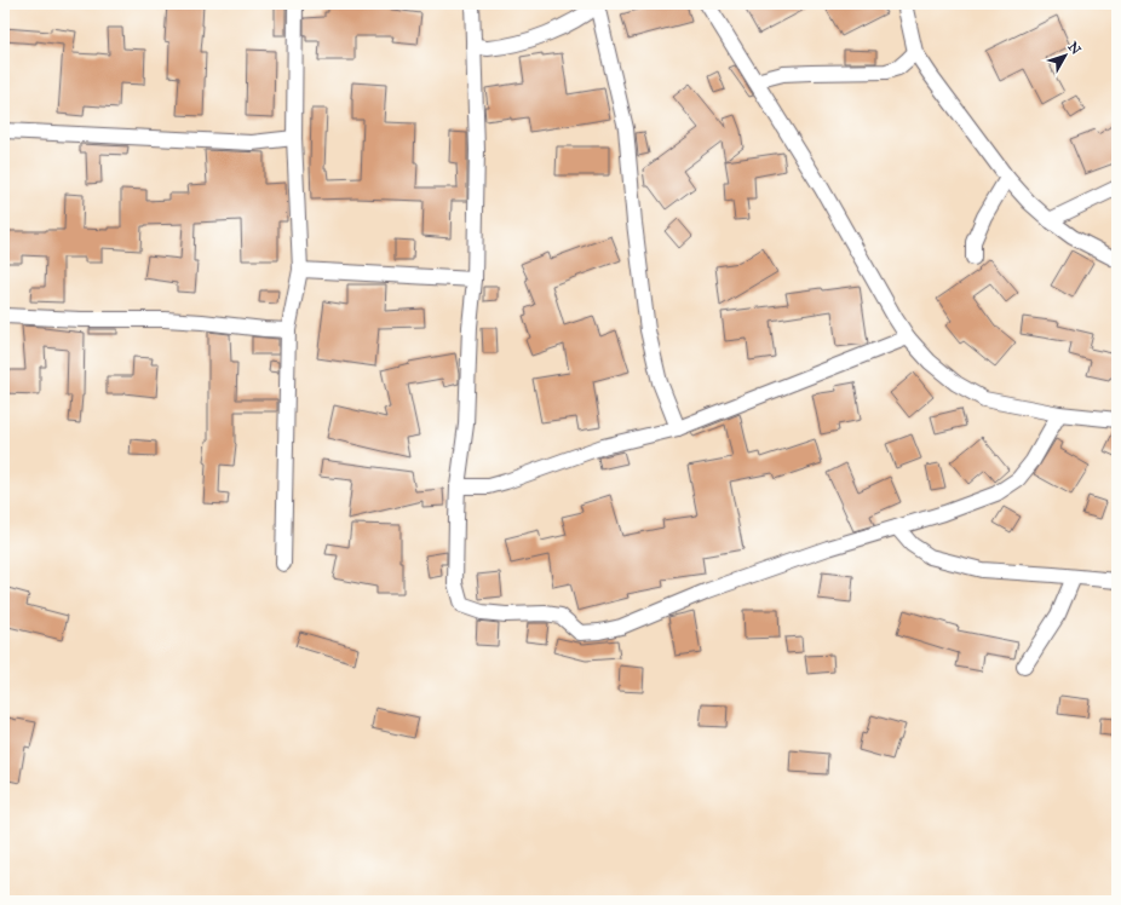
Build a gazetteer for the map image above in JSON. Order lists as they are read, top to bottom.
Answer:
{
  "north": "top right"
}
